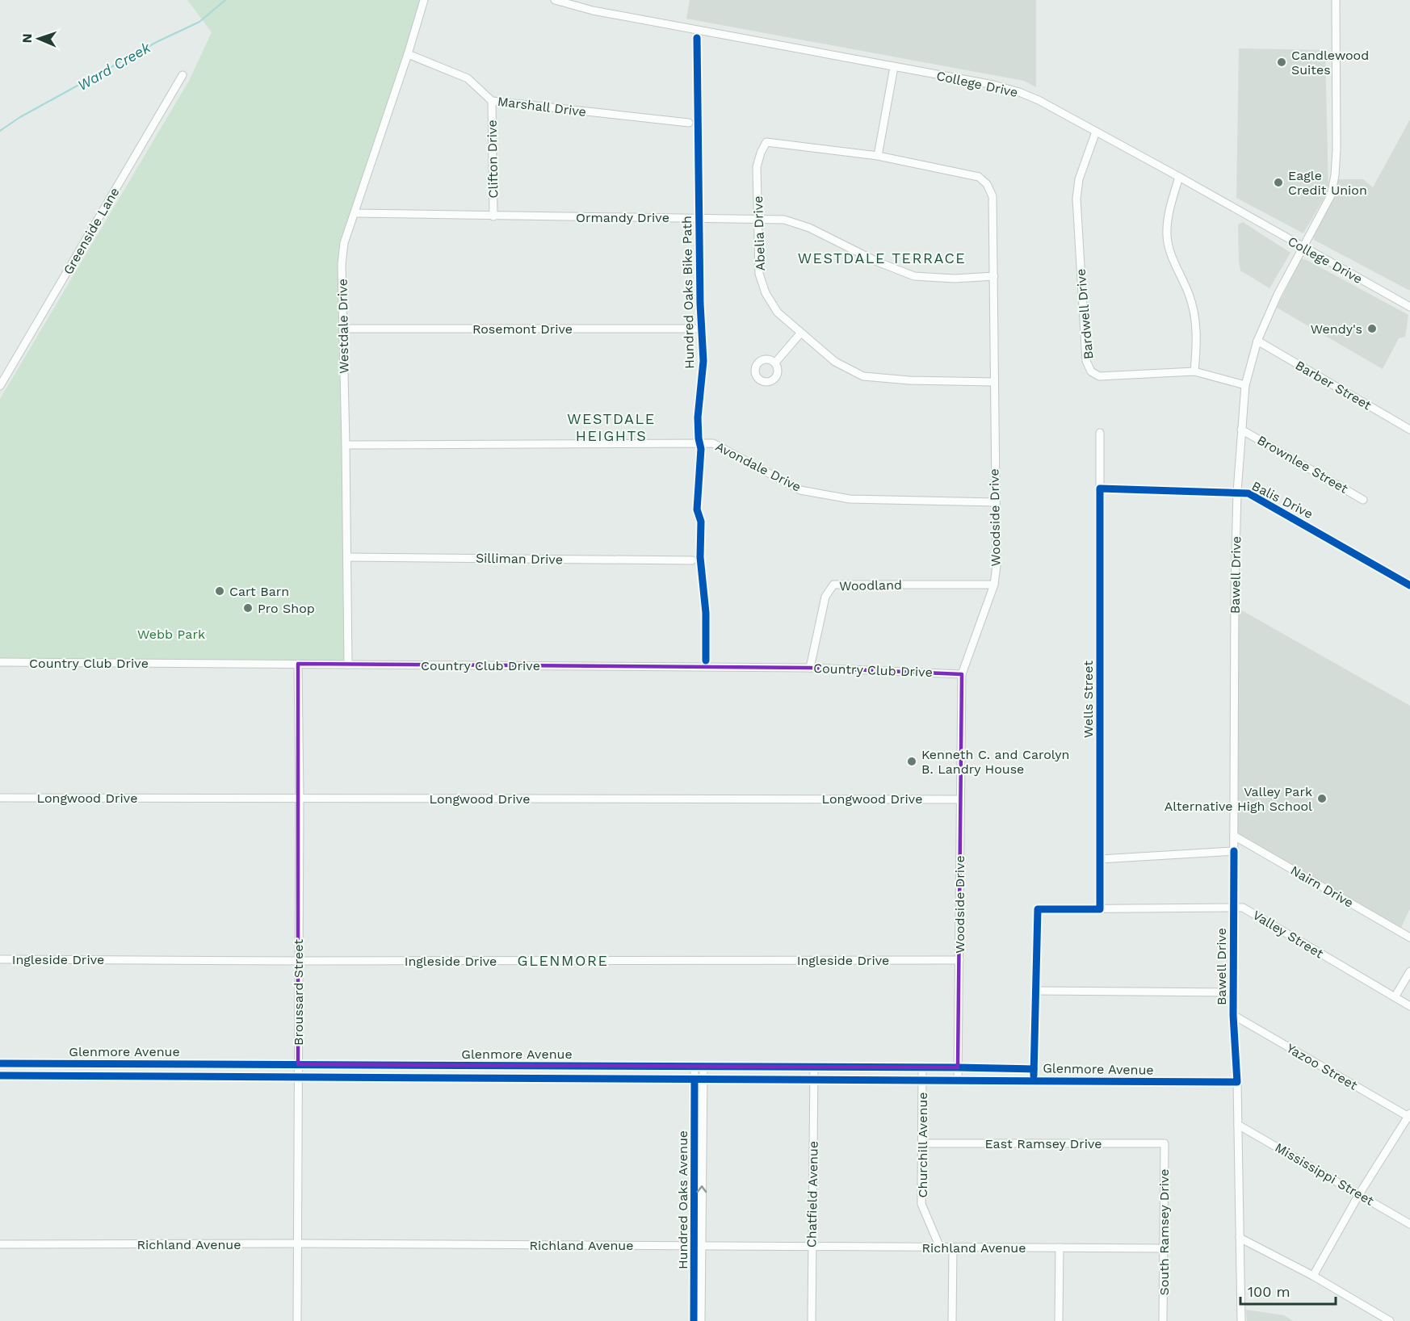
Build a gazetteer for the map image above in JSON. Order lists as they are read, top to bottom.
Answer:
{
  "streets": {
    "street": [
      "College Drive",
      "Marshall Drive",
      "Clifton Drive",
      "Ormandy Drive",
      "Greenside Lane",
      "Abelia Drive",
      "Bardwell Drive",
      "Westdale Drive",
      "Rosemont Drive",
      "Barber Street",
      "Brownlee Street",
      "Avondale Drive",
      "Balis Drive",
      "Woodside Drive",
      "Silliman Drive",
      "Bawell Drive",
      "Woodland",
      "Country Club Drive",
      "Wells Street",
      "Longwood Drive",
      "Nairn Drive",
      "Valley Street",
      "Ingleside Drive",
      "Broussard Street",
      "Glenmore Avenue",
      "Yazoo Street",
      "East Ramsey Drive",
      "Churchill Avenue",
      "Mississippi Street",
      "Chatfield Avenue",
      "Hundred Oaks Avenue",
      "South Ramsey Drive",
      "Richland Avenue"
    ],
    "cycle path": ["Hundred Oaks Bike Path"]
  },
  "crossings": [
    ["College Drive", "Bardwell Drive"],
    ["College Drive", "Bawell Drive"],
    ["Marshall Drive", "Clifton Drive"],
    ["Marshall Drive", "Westdale Drive"],
    ["Clifton Drive", "Ormandy Drive"],
    ["Ormandy Drive", "Abelia Drive"],
    ["Ormandy Drive", "Westdale Drive"],
    ["Ormandy Drive", "Woodside Drive"],
    ["Abelia Drive", "Woodside Drive"],
    ["Bardwell Drive", "Bawell Drive"],
    ["Westdale Drive", "Rosemont Drive"],
    ["Westdale Drive", "Avondale Drive"],
    ["Westdale Drive", "Silliman Drive"],
    ["Westdale Drive", "Country Club Drive"],
    ["Barber Street", "Bawell Drive"],
    ["Brownlee Street", "Bawell Drive"],
    ["Avondale Drive", "Woodside Drive"],
    ["Balis Drive", "Bawell Drive"],
    ["Balis Drive", "Wells Street"],
    ["Woodside Drive", "Woodland"],
    ["Woodside Drive", "Country Club Drive"],
    ["Woodside Drive", "Longwood Drive"],
    ["Woodside Drive", "Ingleside Drive"],
    ["Woodside Drive", "Glenmore Avenue"],
    ["Bawell Drive", "Nairn Drive"],
    ["Bawell Drive", "Valley Street"],
    ["Bawell Drive", "Glenmore Avenue"],
    ["Bawell Drive", "Yazoo Street"],
    ["Bawell Drive", "Mississippi Street"],
    ["Woodland", "Country Club Drive"],
    ["Country Club Drive", "Broussard Street"],
    ["Wells Street", "Valley Street"],
    ["Longwood Drive", "Broussard Street"],
    ["Ingleside Drive", "Broussard Street"],
    ["Broussard Street", "Glenmore Avenue"],
    ["Broussard Street", "Richland Avenue"],
    ["Glenmore Avenue", "Churchill Avenue"],
    ["Glenmore Avenue", "Chatfield Avenue"],
    ["Glenmore Avenue", "Hundred Oaks Avenue"],
    ["East Ramsey Drive", "Churchill Avenue"],
    ["East Ramsey Drive", "South Ramsey Drive"],
    ["Churchill Avenue", "Richland Avenue"],
    ["Chatfield Avenue", "Richland Avenue"],
    ["Hundred Oaks Avenue", "Richland Avenue"],
    ["South Ramsey Drive", "Richland Avenue"]
  ],
  "districts": ["WESTDALE TERRACE", "WESTDALE HEIGHTS", "GLENMORE"],
  "water": ["Ward Creek"],
  "parks": ["Webb Park"],
  "places": [
    "Candlewood Suites",
    "Eagle Credit Union",
    "Wendy's",
    "Cart Barn",
    "Pro Shop",
    "Kenneth C. and Carolyn B. Landry House",
    "Valley Park Alternative High School"
  ],
  "scale_bar": "100 m",
  "north": "left"
}
